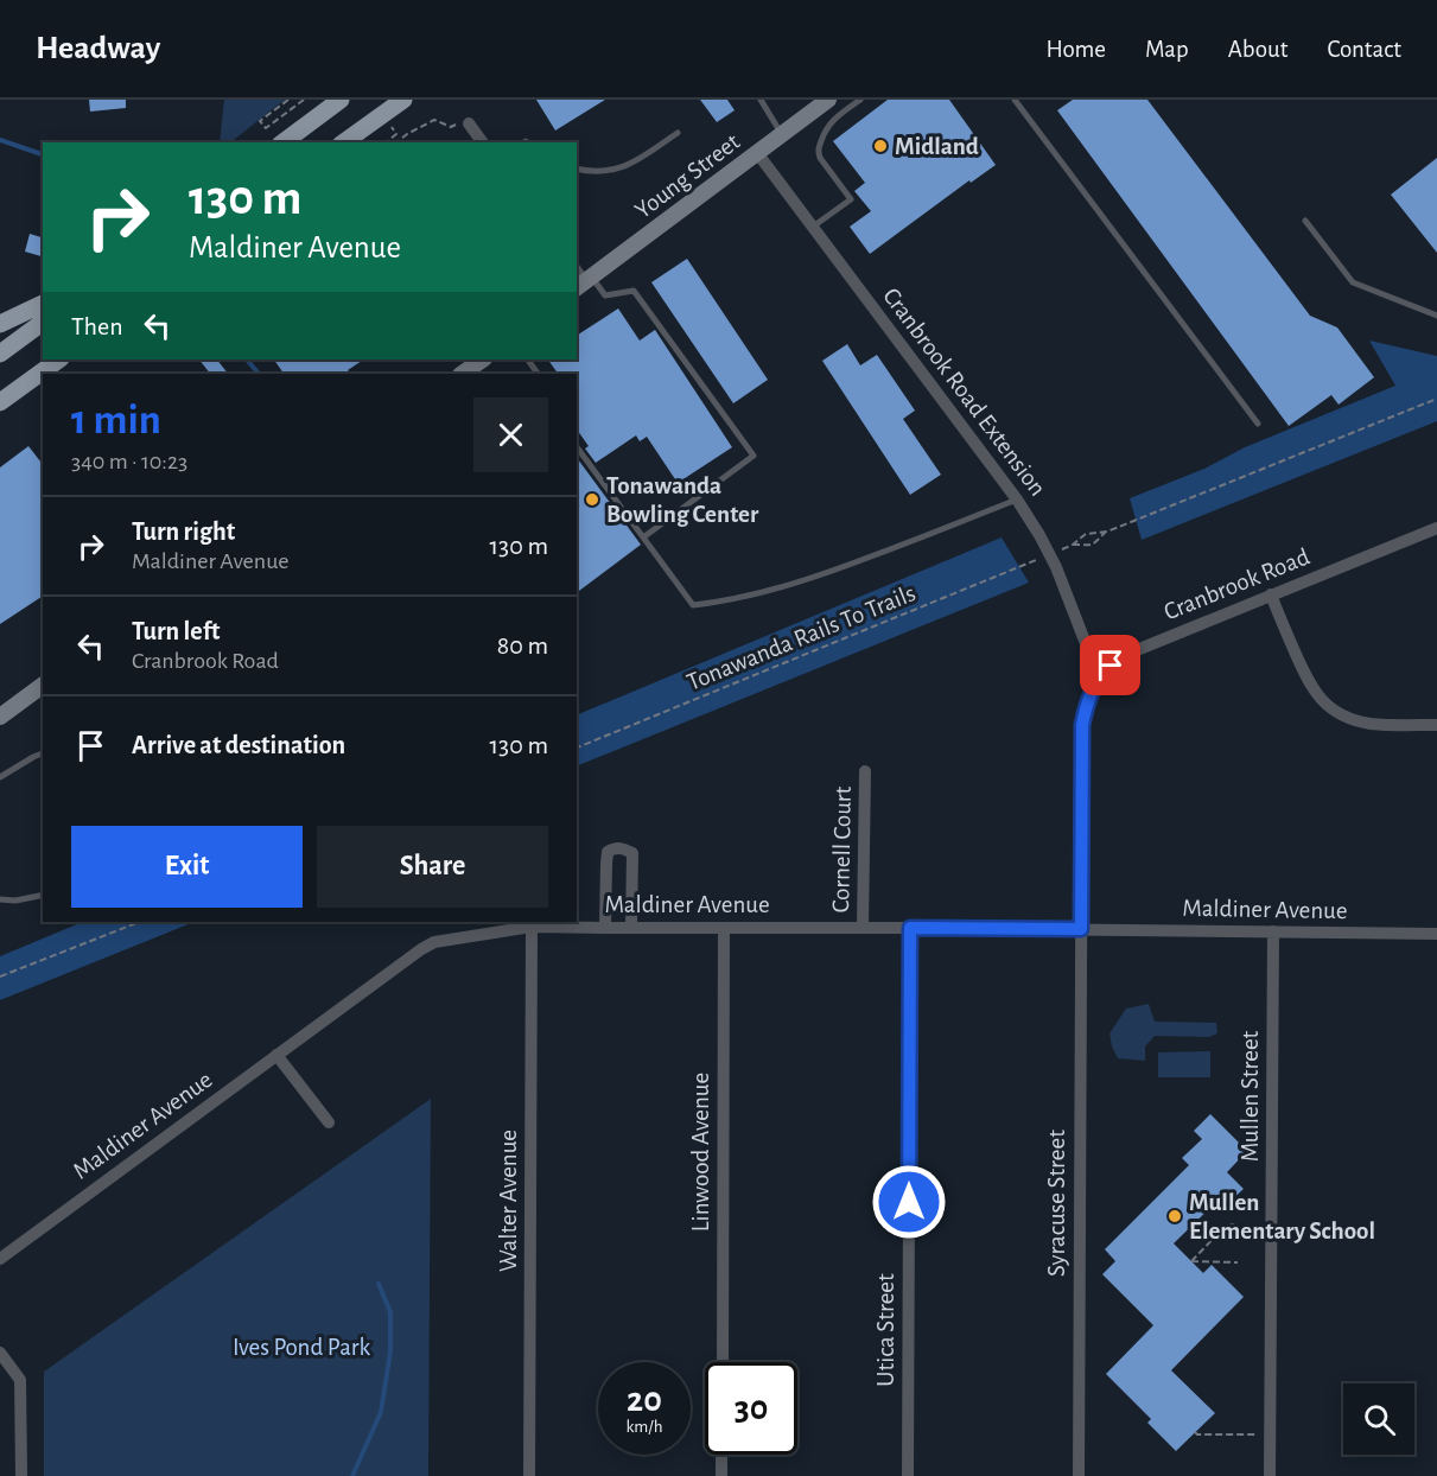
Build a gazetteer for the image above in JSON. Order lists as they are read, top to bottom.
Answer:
{
  "streets": {
    "street": [
      "Young Street",
      "Cranbrook Road Extension",
      "Cranbrook Road",
      "Cornell Court",
      "Maldiner Avenue",
      "Mullen Street",
      "Linwood Avenue",
      "Walter Avenue",
      "Syracuse Street",
      "Utica Street"
    ],
    "path": ["Tonawanda Rails To Trails"]
  },
  "crossings": [
    ["Young Street", "Cranbrook Road Extension"],
    ["Cranbrook Road Extension", "Cranbrook Road"],
    ["Cranbrook Road", "Maldiner Avenue"],
    ["Cranbrook Road", "Syracuse Street"],
    ["Cornell Court", "Maldiner Avenue"],
    ["Maldiner Avenue", "Mullen Street"],
    ["Maldiner Avenue", "Linwood Avenue"],
    ["Maldiner Avenue", "Walter Avenue"],
    ["Maldiner Avenue", "Syracuse Street"],
    ["Maldiner Avenue", "Utica Street"]
  ],
  "parks": ["Ives Pond Park"],
  "places": ["Midland", "Tonawanda Bowling Center", "Mullen Elementary School"],
  "page": {
    "header": "Headway",
    "nav": [
      "Home",
      "Map",
      "About",
      "Contact"
    ],
    "turn": ["130 m", "Maldiner Avenue"],
    "then": "Then",
    "heading": ["1 min", "340 m · 10:23"],
    "list": [
      {
        "name": "Turn right",
        "note": "Maldiner Avenue",
        "value": "130 m"
      },
      {
        "name": "Turn left",
        "note": "Cranbrook Road",
        "value": "80 m"
      },
      {
        "name": "Arrive at destination",
        "value": "130 m"
      }
    ],
    "buttons": ["Exit", "Share"],
    "speed": "20 km/h",
    "limit": "30"
  }
}
